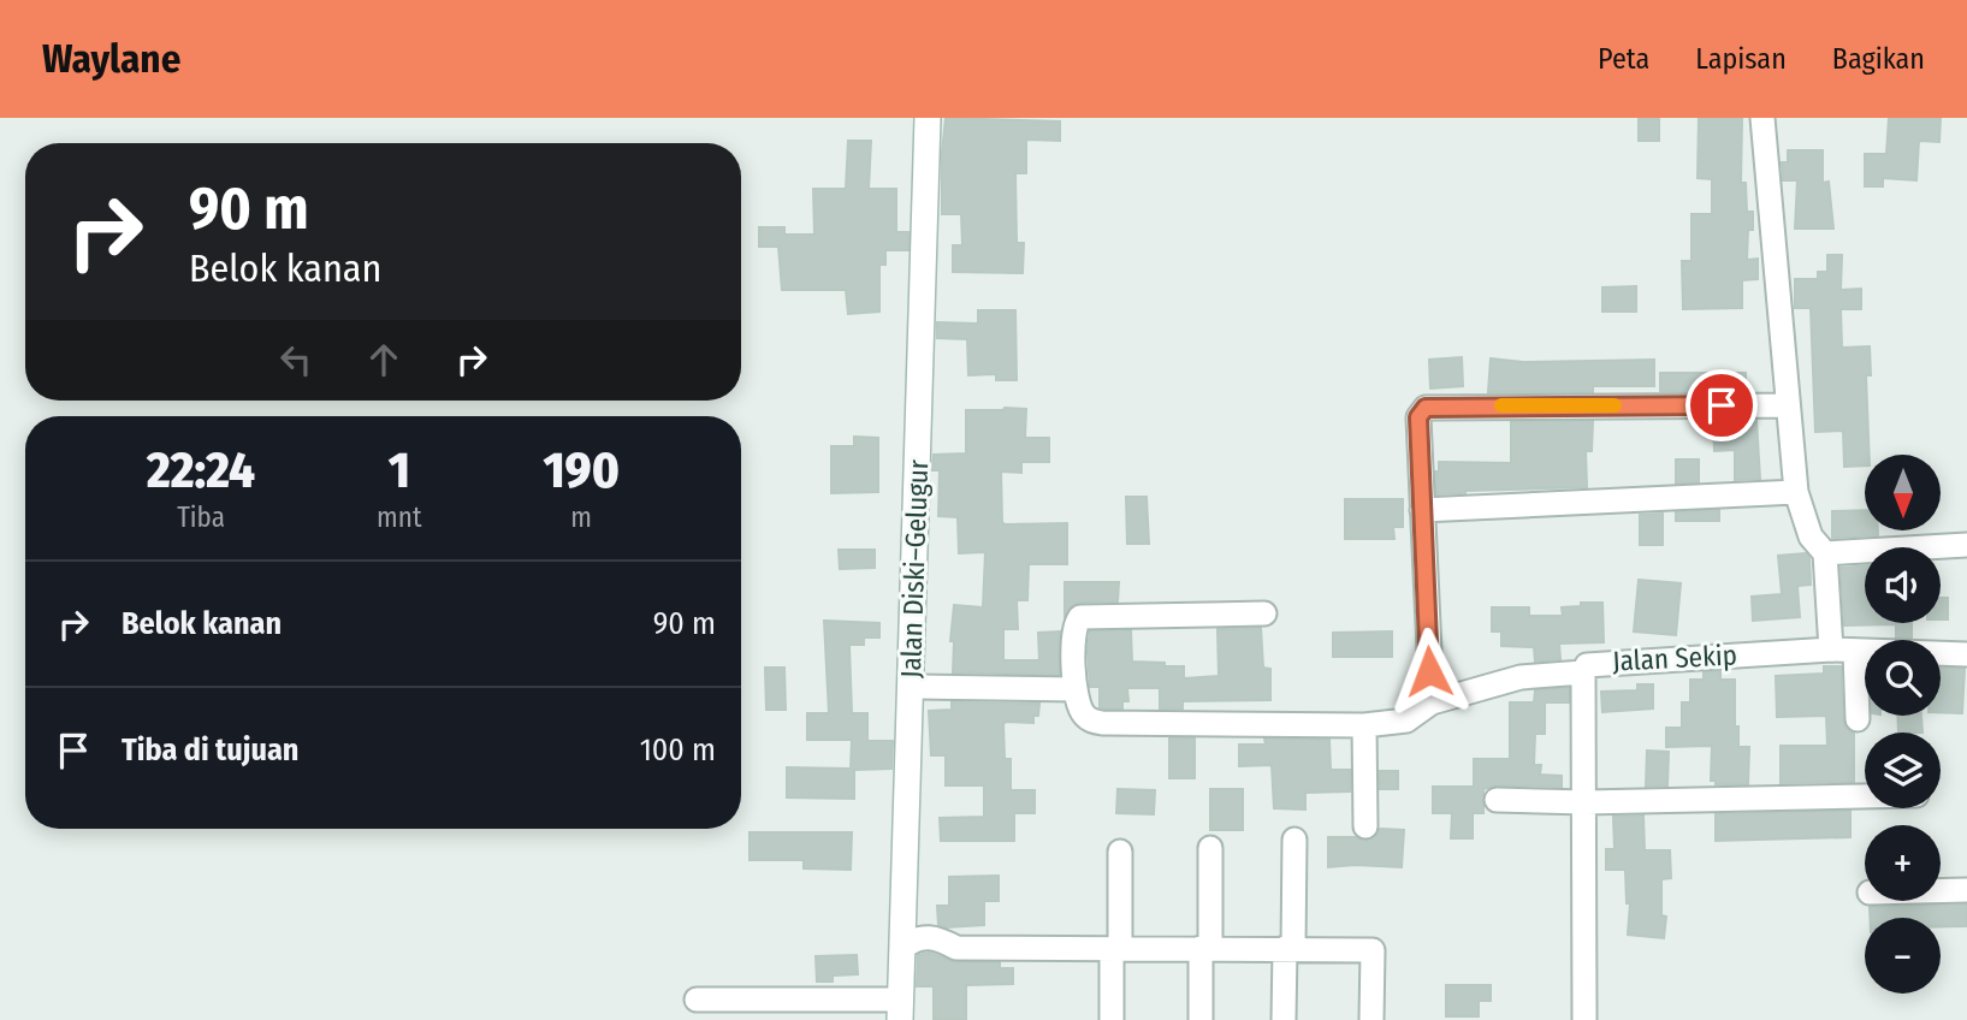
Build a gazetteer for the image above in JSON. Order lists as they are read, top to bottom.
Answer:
{
  "streets": {
    "main road": ["Jalan Diski–Gelugur"],
    "street": ["Jalan Sekip"]
  },
  "north": "bottom",
  "page": {
    "header": "Waylane",
    "nav": ["Peta", "Lapisan", "Bagikan"],
    "turn": ["90 m", "Belok kanan"],
    "eta": [
      "22:24",
      "Tiba",
      "1",
      "mnt",
      "190",
      "m"
    ],
    "map_buttons": ["+", "−"],
    "list": [
      {
        "name": "Belok kanan",
        "value": "90 m"
      },
      {
        "name": "Tiba di tujuan",
        "value": "100 m"
      }
    ]
  }
}
